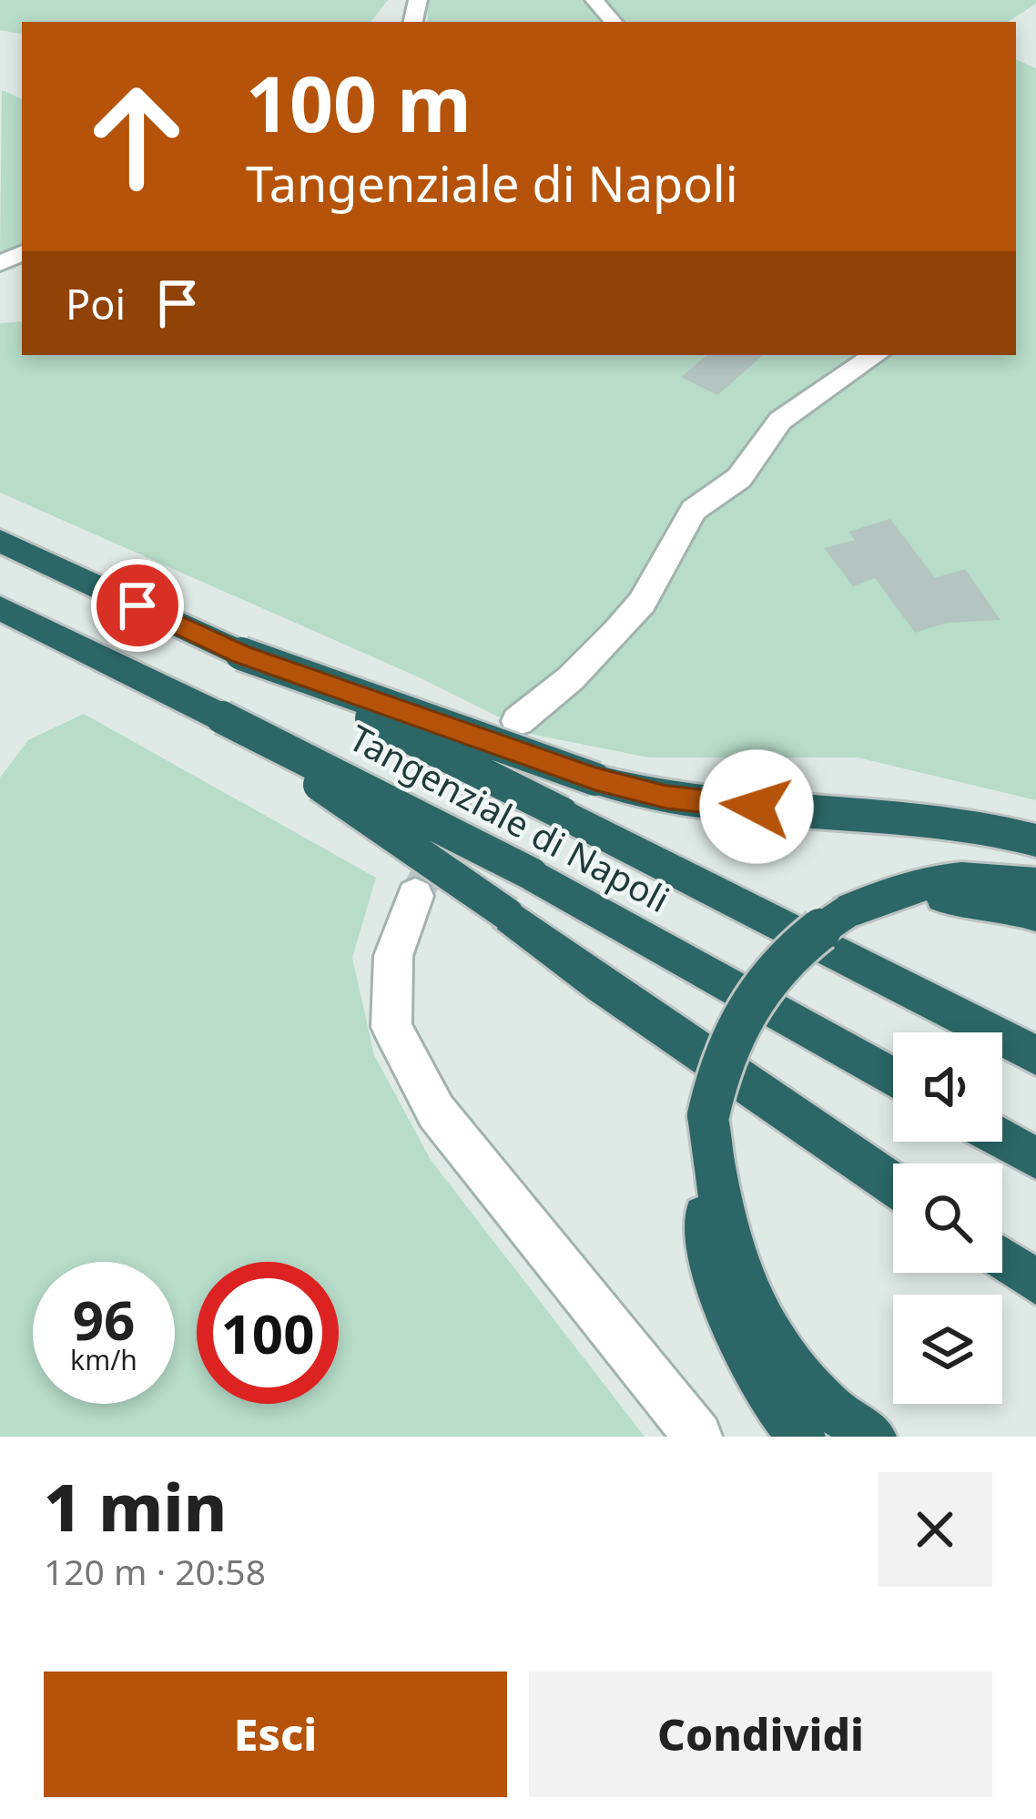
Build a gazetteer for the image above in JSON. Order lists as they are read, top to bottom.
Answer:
{
  "streets": {
    "highway": ["Tangenziale di Napoli"]
  },
  "page": {
    "turn": ["100 m", "Tangenziale di Napoli"],
    "then": "Poi",
    "speed": "96 km/h",
    "limit": "100",
    "heading": ["1 min", "120 m · 20:58"],
    "buttons": ["Esci", "Condividi"]
  }
}
